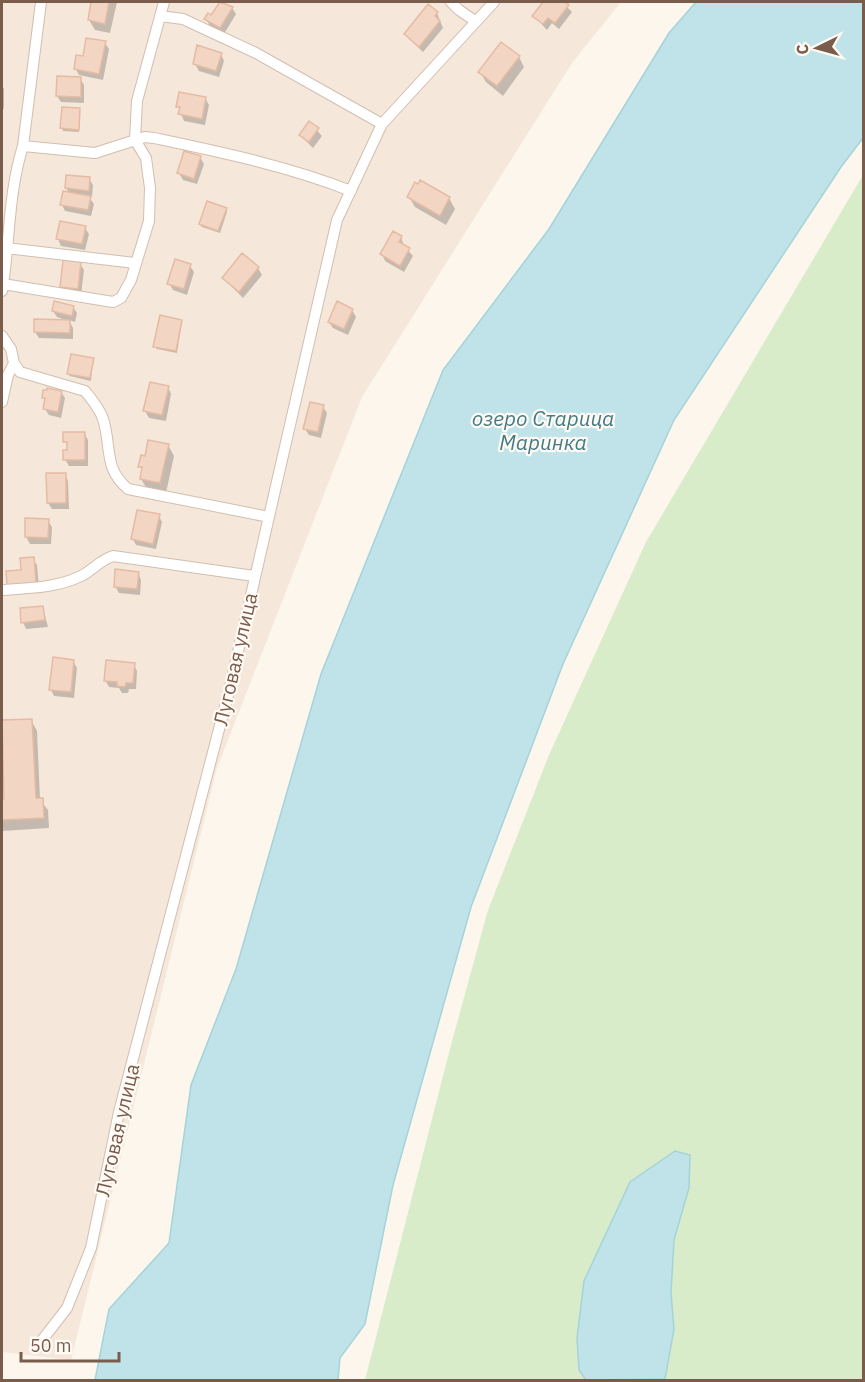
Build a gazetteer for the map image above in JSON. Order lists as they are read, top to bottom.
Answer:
{
  "streets": {
    "street": ["Луговая улица"]
  },
  "water": ["озеро Старица Маринка"],
  "scale_bar": "50 m",
  "north": "left"
}
